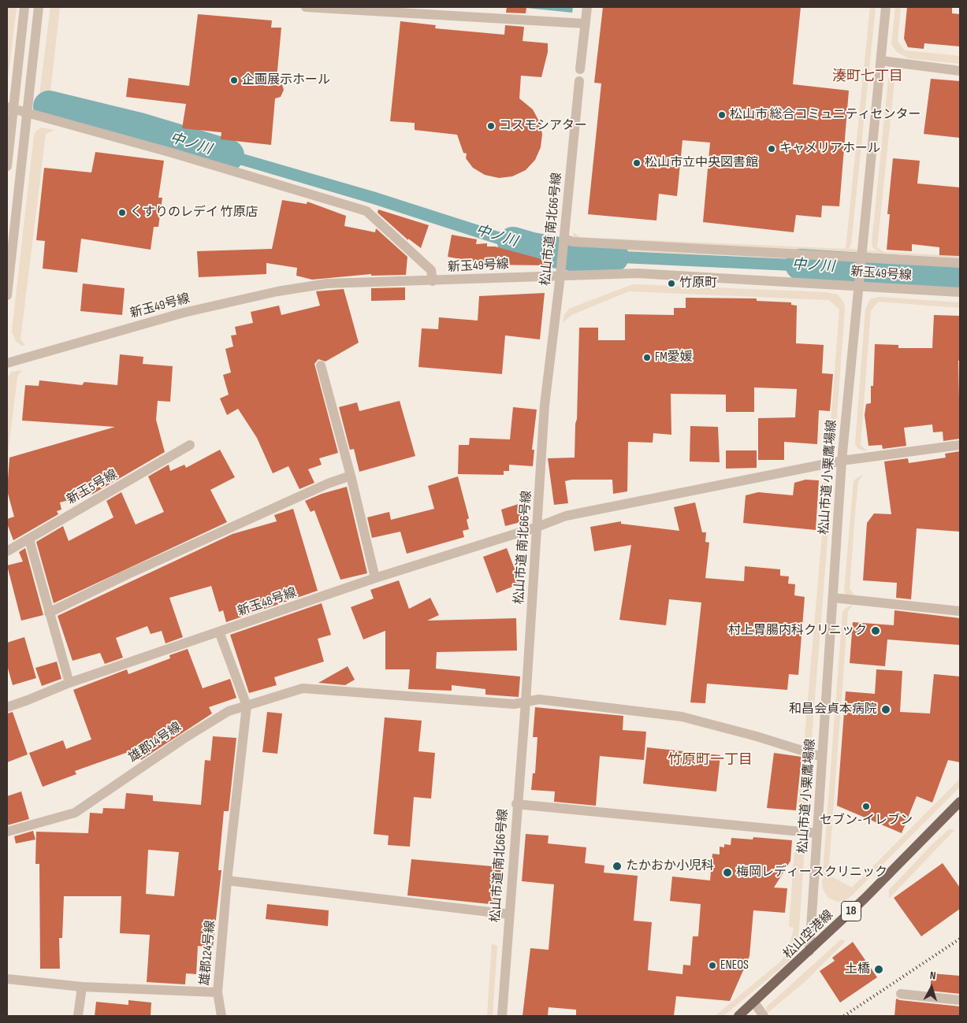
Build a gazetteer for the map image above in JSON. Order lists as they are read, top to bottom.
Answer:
{
  "streets": {
    "main road": ["18", "松山空港線"],
    "street": [
      "松山市道 南北66号線",
      "新玉49号線",
      "松山市道 小栗鷹場線",
      "新玉5号線",
      "新玉48号線",
      "雄郡14号線",
      "雄郡124号線"
    ]
  },
  "crossings": [
    ["松山市道 南北66号線", "新玉49号線"],
    ["松山市道 南北66号線", "新玉48号線"],
    ["松山市道 南北66号線", "雄郡14号線"],
    ["新玉49号線", "松山市道 小栗鷹場線"],
    ["松山市道 小栗鷹場線", "新玉48号線"],
    ["松山市道 小栗鷹場線", "雄郡14号線"],
    ["松山市道 小栗鷹場線", "松山空港線"],
    ["雄郡14号線", "雄郡124号線"]
  ],
  "districts": ["湊町七丁目", "竹原町一丁目"],
  "water": ["中ノ川"],
  "places": [
    "企画展示ホール",
    "松山市 総合コミュニティセンター",
    "コスモシアター",
    "キャメリアホール",
    "松山市立中央図書館",
    "くすりのレデイ 竹原店",
    "竹原町",
    "FM愛媛",
    "村上胃腸内科クリニック",
    "和昌会貞本病院",
    "セブン-イレブン",
    "たかおか小児科",
    "梅岡レディースクリニック",
    "ENEOS",
    "土橋"
  ],
  "north": "top"
}
